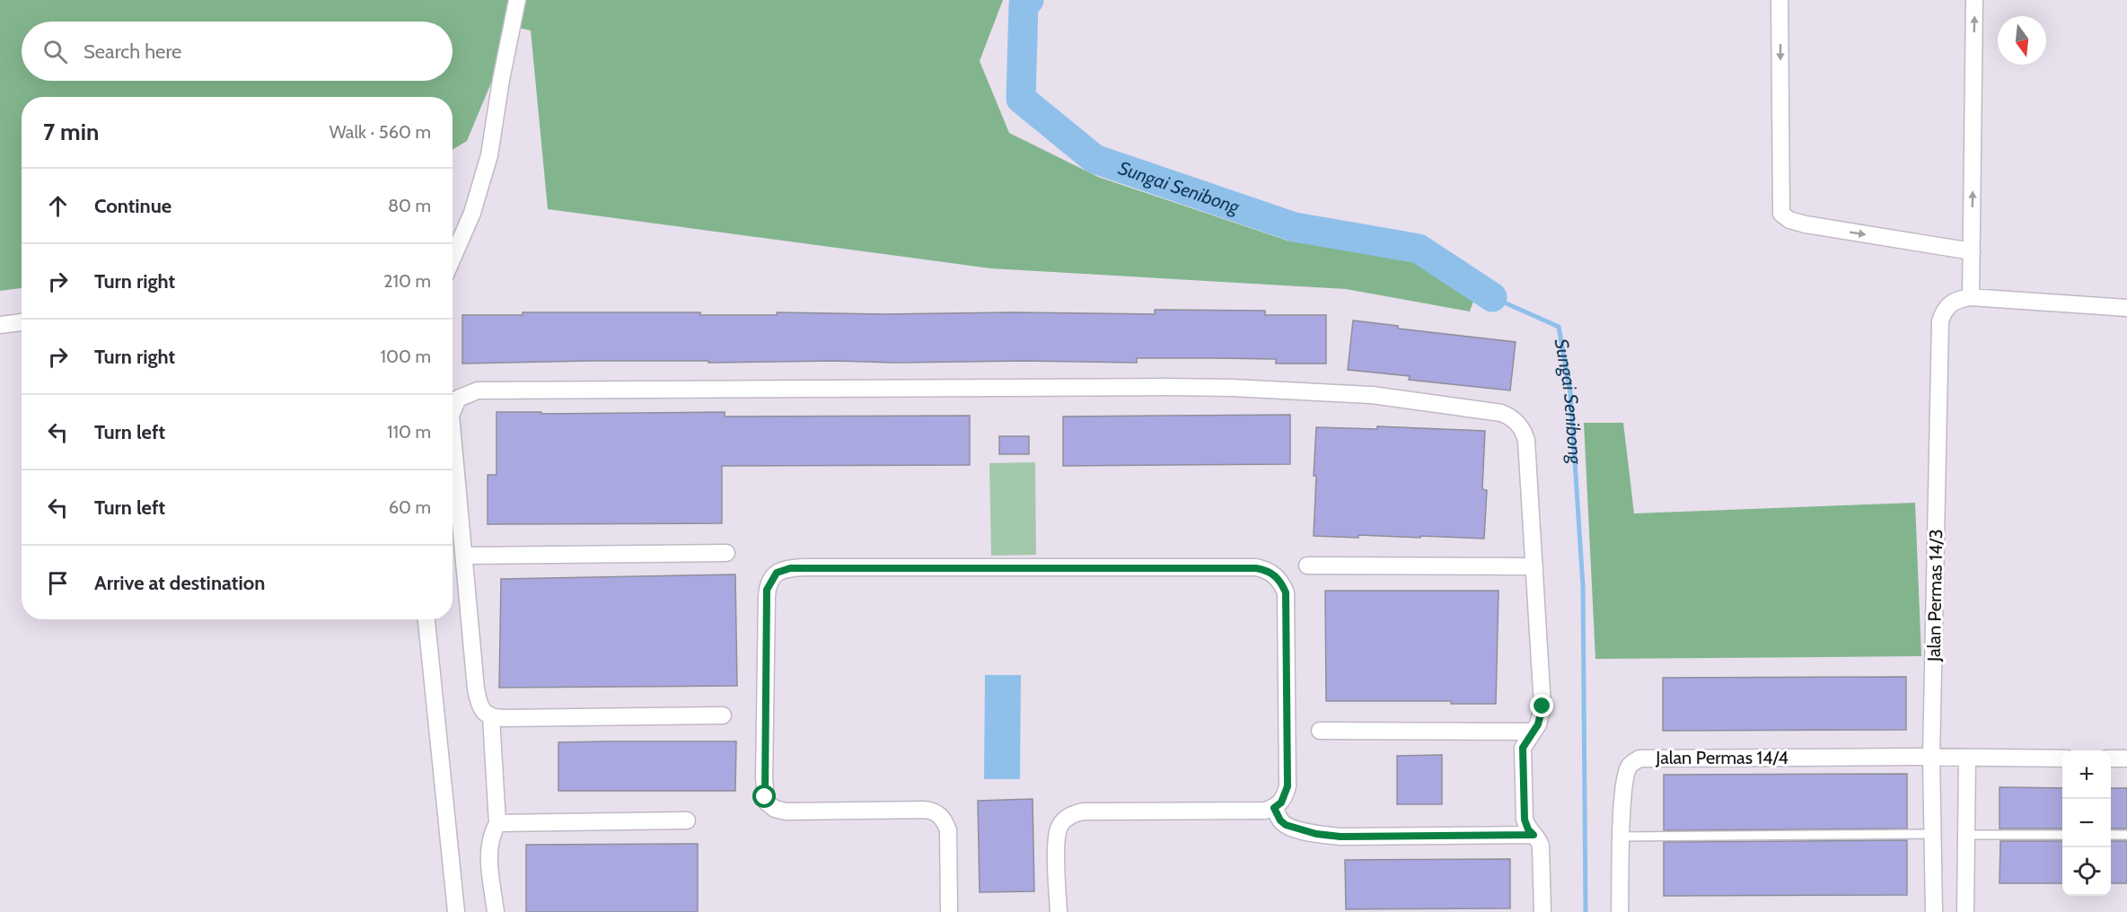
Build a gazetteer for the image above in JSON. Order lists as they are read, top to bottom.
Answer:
{
  "streets": {
    "street": ["Jalan Permas 14/3", "Jalan Permas 14/4"]
  },
  "crossings": [
    ["Jalan Permas 14/3", "Jalan Permas 14/4"]
  ],
  "water": ["Sungai Senibong"],
  "north": "bottom",
  "page": {
    "search": "Search here",
    "heading": ["7 min", "Walk · 560 m"],
    "list": [
      ["Continue", "80 m"],
      ["Turn right", "210 m"],
      ["Turn right", "100 m"],
      ["Turn left", "110 m"],
      ["Turn left", "60 m"],
      "Arrive at destination"
    ],
    "map_buttons": ["+", "−"]
  }
}
